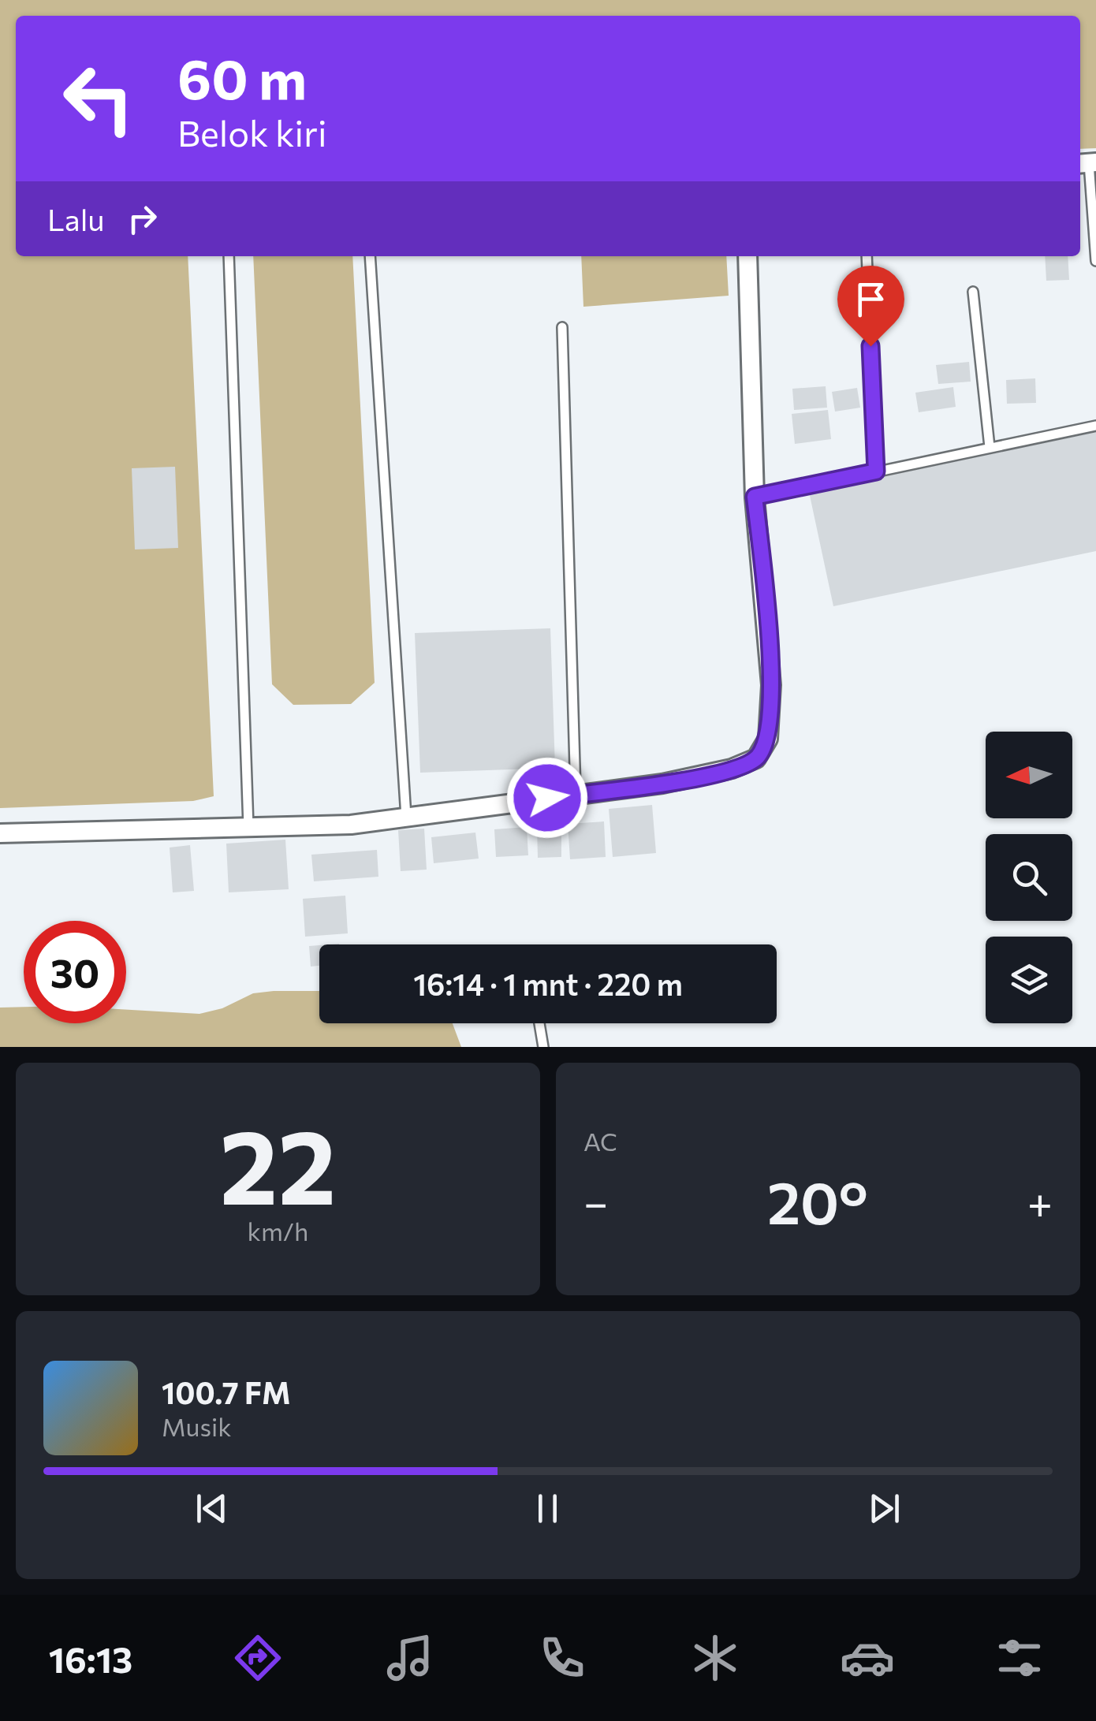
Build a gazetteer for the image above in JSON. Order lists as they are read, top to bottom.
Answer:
{
  "north": "left",
  "page": {
    "turn": ["60 m", "Belok kiri"],
    "then": "Lalu",
    "limit": "30",
    "trip": "16:14 · 1 mnt · 220 m",
    "tile": [
      ["22", "km/h"],
      "AC"
    ],
    "heat": ["−", "20°", "+"],
    "song": ["100.7 FM", "Musik"],
    "tabs": "16:13"
  }
}
